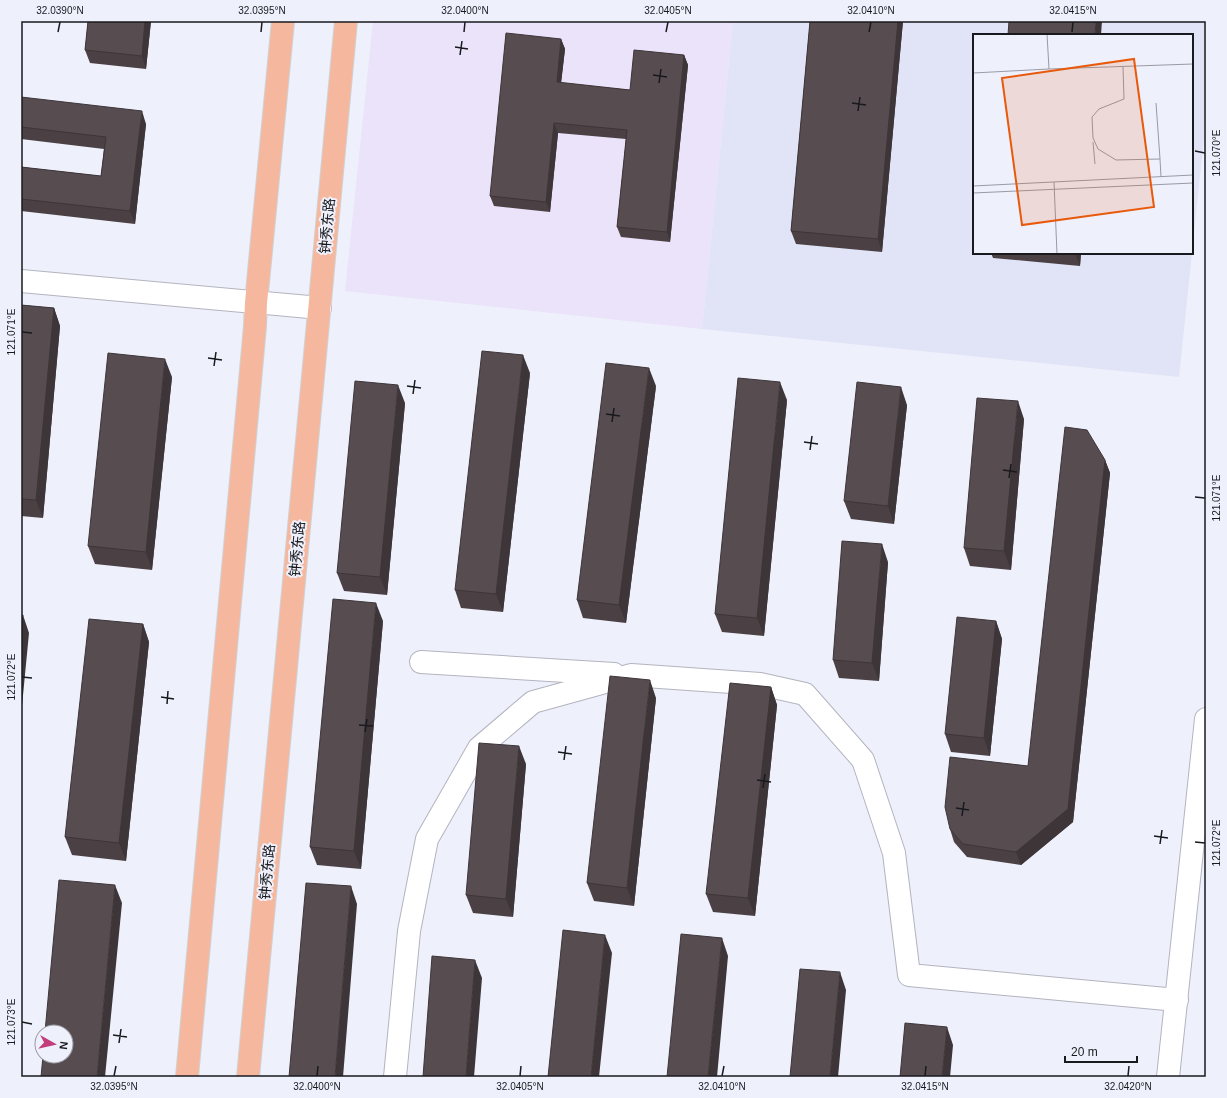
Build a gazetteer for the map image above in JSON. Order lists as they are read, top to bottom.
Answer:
{
  "streets": {
    "main road": ["钟秀东路"]
  },
  "scale_bar": "20 m",
  "north": "right",
  "coordinates": [
    "32.0390°N",
    "32.0395°N",
    "32.0400°N",
    "32.0405°N",
    "32.0410°N",
    "32.0415°N",
    "121.070°E",
    "121.071°E",
    "121.072°E",
    "121.073°E",
    "32.0420°N"
  ]
}
